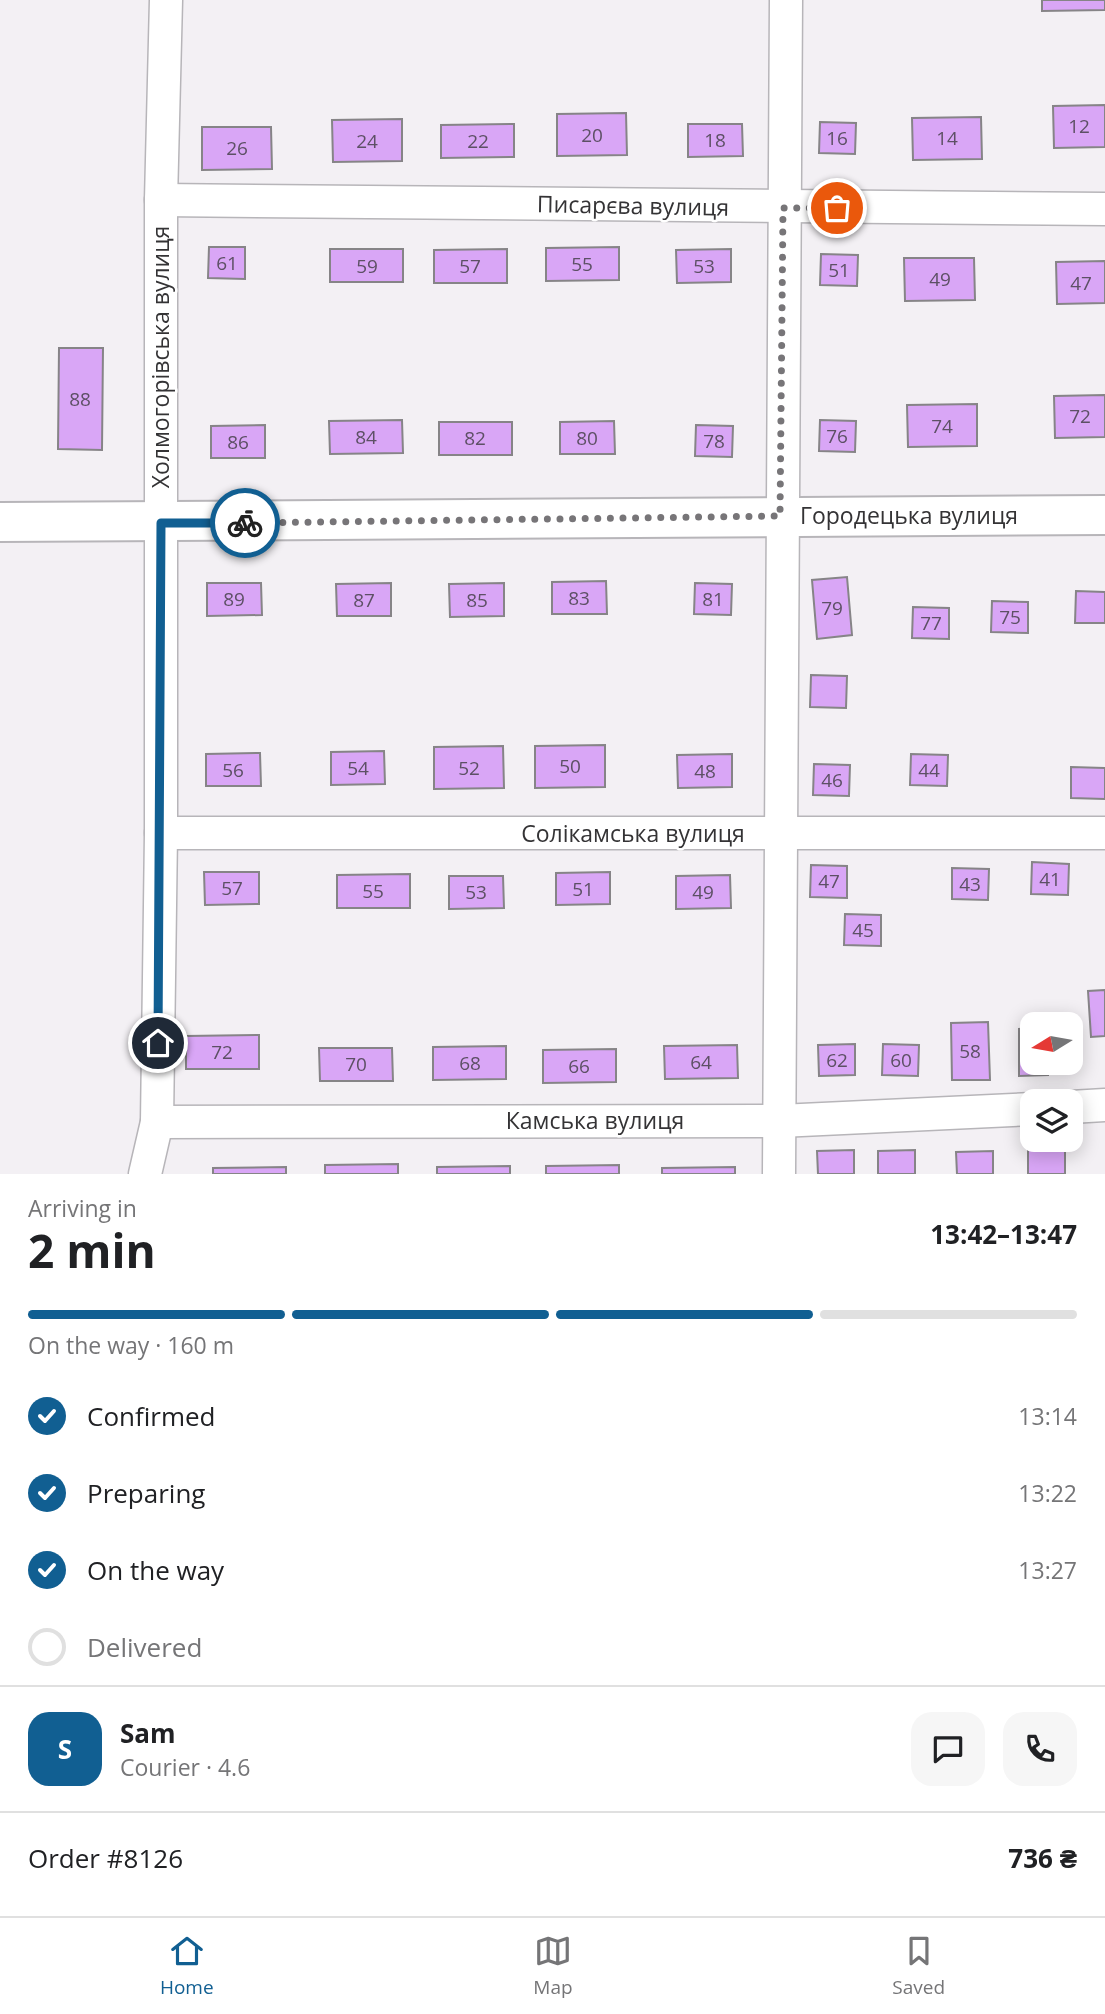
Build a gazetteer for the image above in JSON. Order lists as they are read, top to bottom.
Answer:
{
  "streets": {
    "main road": ["Городецька вулиця"],
    "street": [
      "Писарєва вулиця",
      "Холмогорівська вулиця",
      "Солікамська вулиця",
      "Камська вулиця"
    ]
  },
  "crossings": [
    ["Писарєва вулиця", "Холмогорівська вулиця"],
    ["Холмогорівська вулиця", "Городецька вулиця"],
    ["Холмогорівська вулиця", "Солікамська вулиця"],
    ["Холмогорівська вулиця", "Камська вулиця"]
  ],
  "house_numbers": [
    "12",
    "20",
    "16",
    "14",
    "18",
    "24",
    "22",
    "26",
    "61",
    "55",
    "59",
    "57",
    "53",
    "51",
    "49",
    "47",
    "88",
    "72",
    "74",
    "76",
    "84",
    "82",
    "80",
    "78",
    "86",
    "83",
    "89",
    "81",
    "87",
    "85",
    "79",
    "75",
    "77",
    "50",
    "54",
    "52",
    "56",
    "44",
    "48",
    "46",
    "41",
    "47",
    "43",
    "57",
    "51",
    "55",
    "53",
    "49",
    "45",
    "58",
    "72",
    "62",
    "60",
    "64",
    "68",
    "70",
    "66"
  ],
  "north": "left",
  "page": {
    "heading": ["2 min", "Arriving in", "13:42–13:47"],
    "panel": [
      "Sam",
      "Courier · 4.6",
      "Order #8126",
      "736 ₴"
    ],
    "bar": "On the way · 160 m",
    "list": [
      ["Confirmed", "13:14"],
      ["Preparing", "13:22"],
      ["On the way", "13:27"],
      "Delivered"
    ],
    "round": "S",
    "tabs": ["Home", "Map", "Saved"]
  }
}
